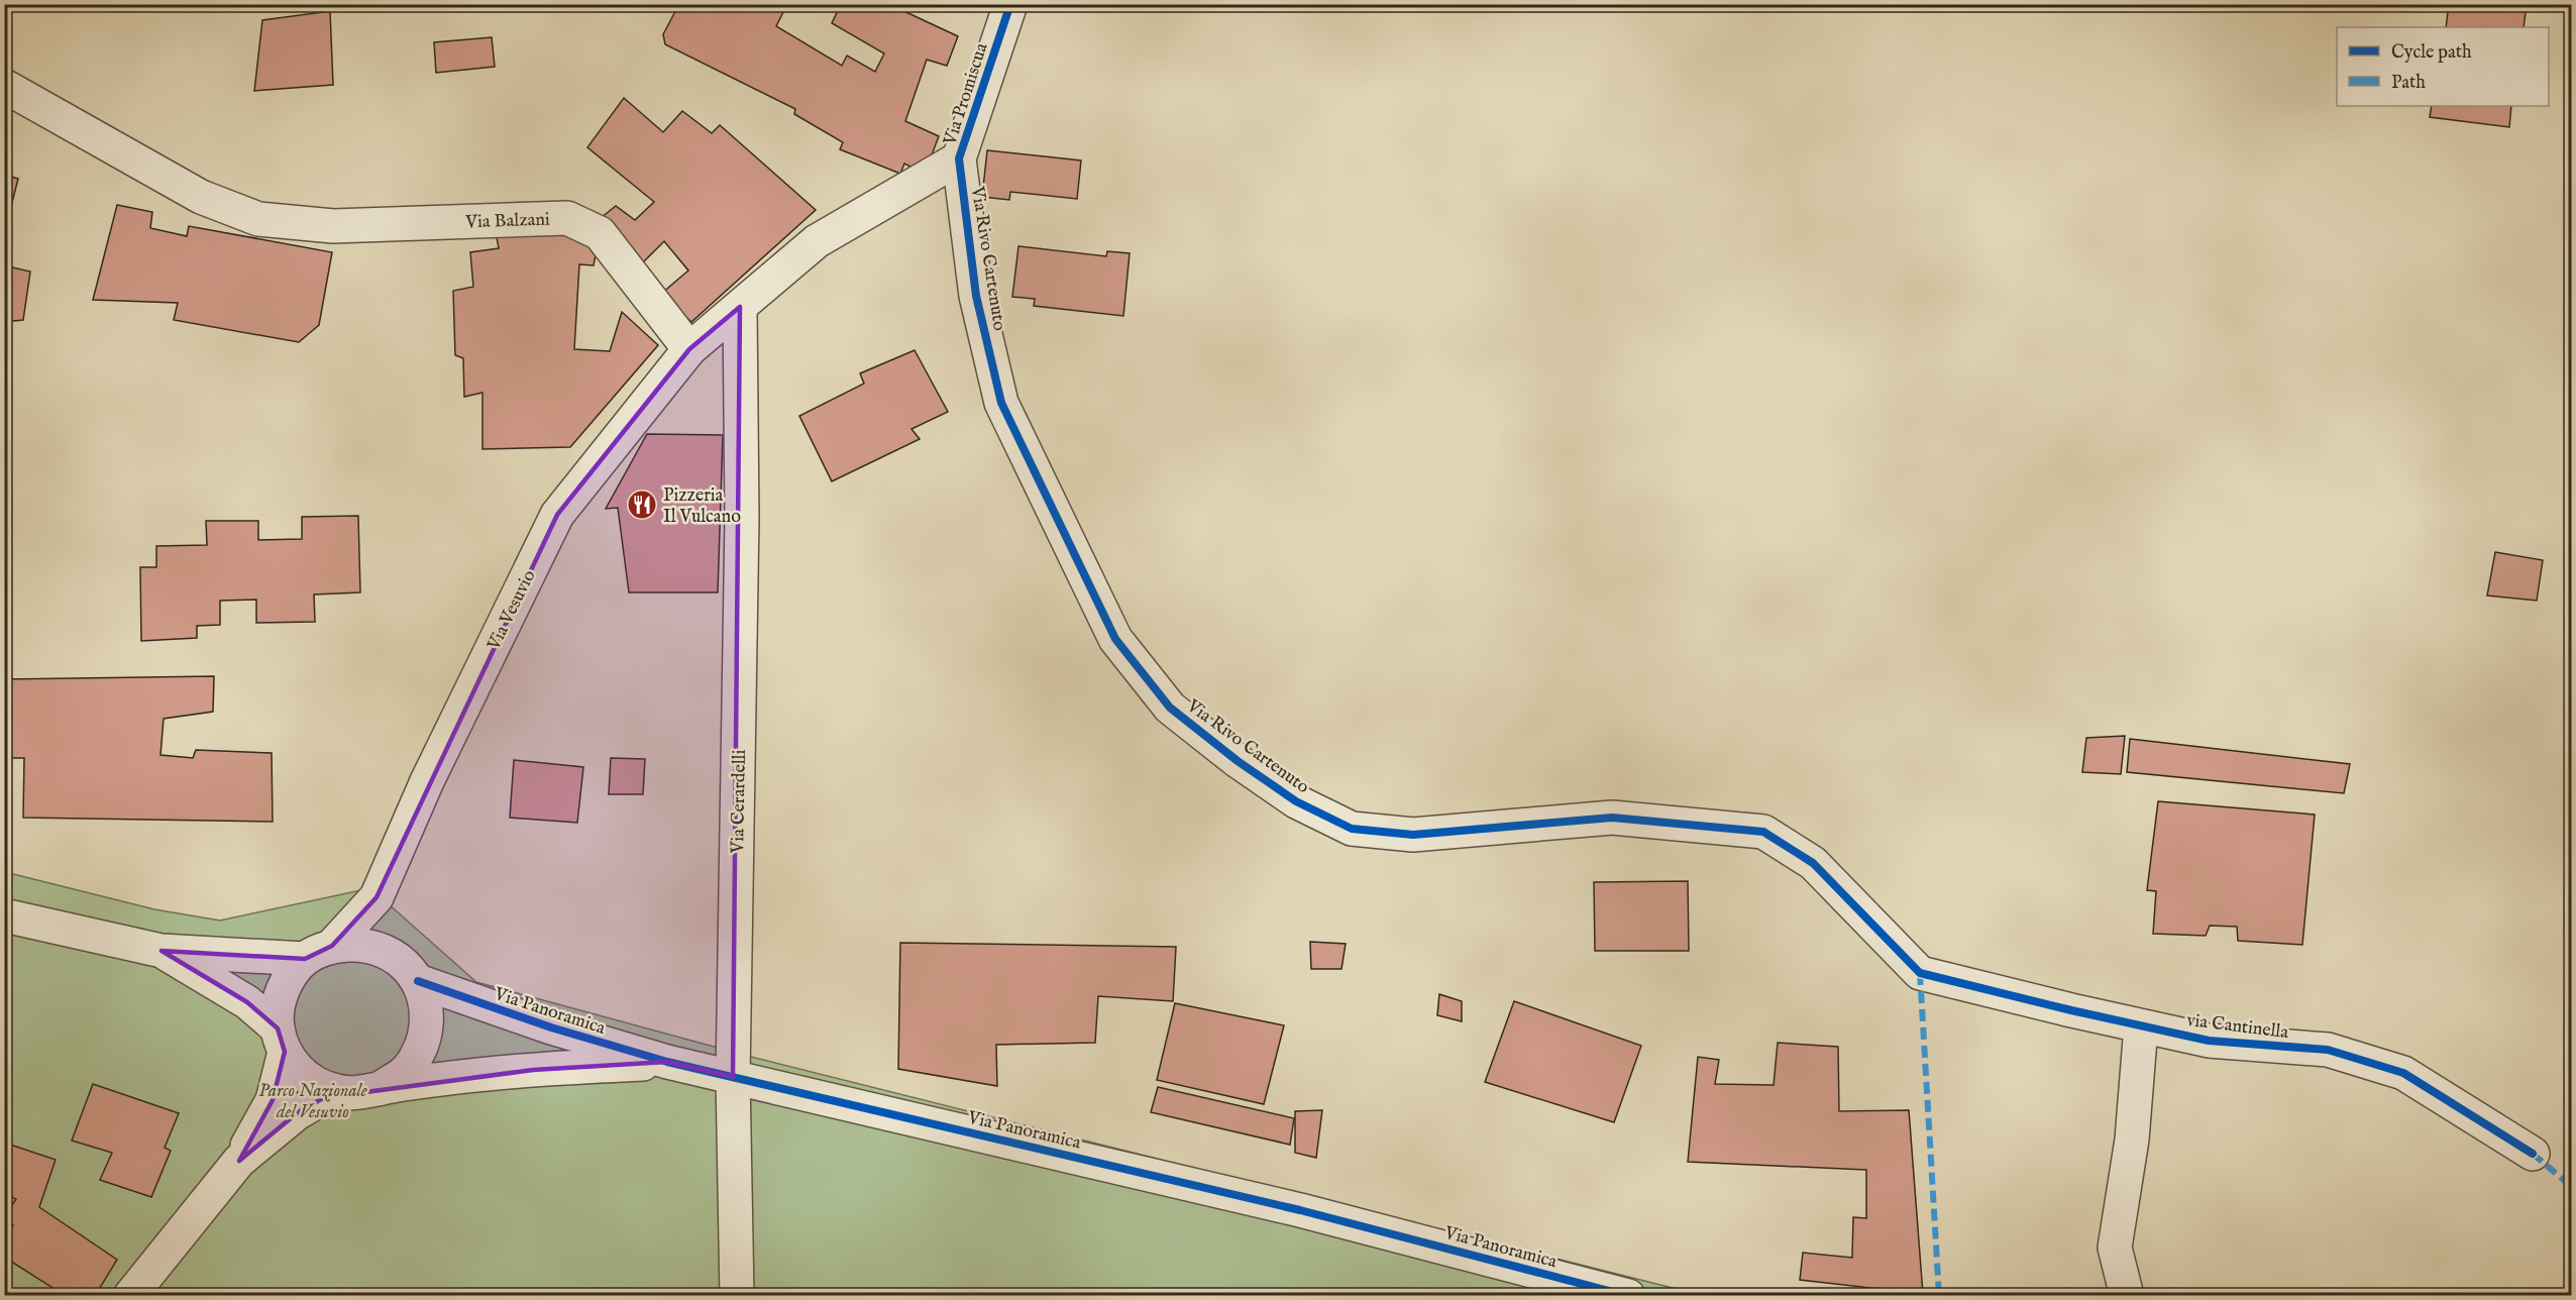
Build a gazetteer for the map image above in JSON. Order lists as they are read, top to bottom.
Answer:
{
  "streets": {
    "street": [
      "Via Promiscua",
      "Via Balzani",
      "Via Rivo Cartenuto",
      "Via Vesuvio",
      "Via Cerardelli",
      "Via Panoramica",
      "via Cantinella"
    ]
  },
  "crossings": [
    ["Via Promiscua", "Via Rivo Cartenuto"],
    ["Via Balzani", "Via Vesuvio"],
    ["Via Rivo Cartenuto", "via Cantinella"],
    ["Via Vesuvio", "Via Panoramica"],
    ["Via Cerardelli", "Via Panoramica"]
  ],
  "parks": ["Parco Nazionale del Vesuvio"],
  "places": {
    "restaurant": ["Pizzeria Il Vulcano"]
  },
  "legend": ["Cycle path", "Path"]
}
